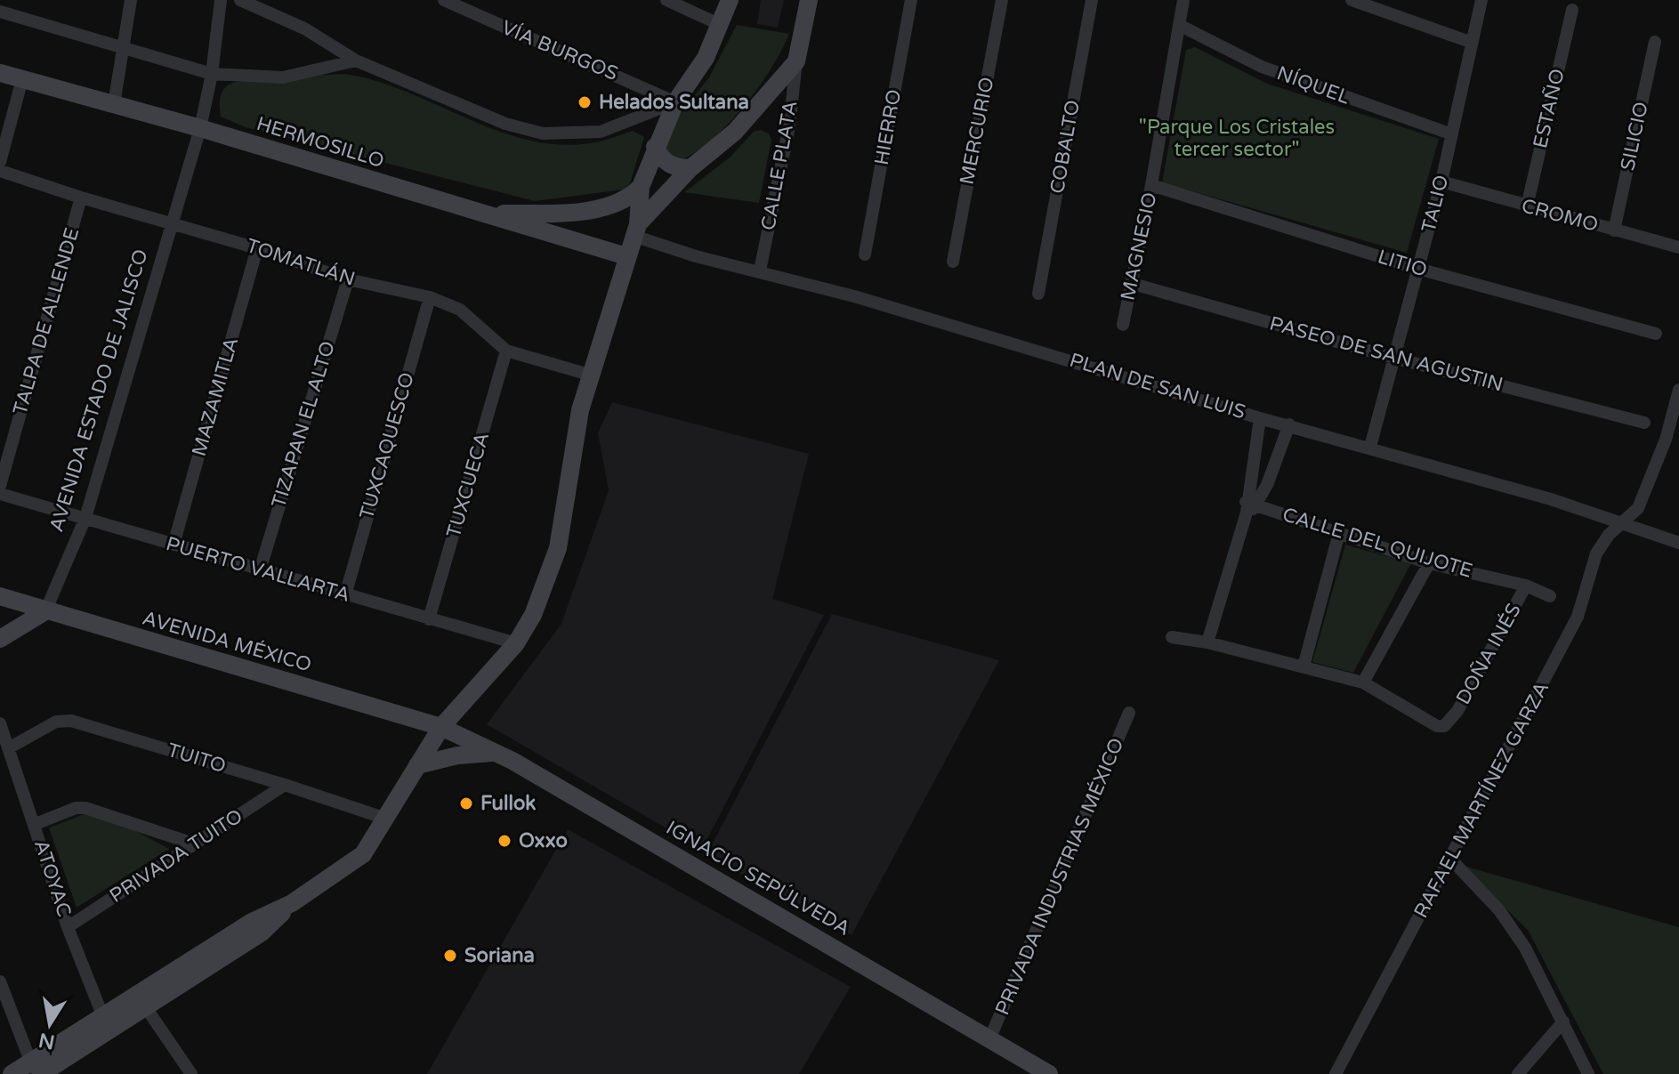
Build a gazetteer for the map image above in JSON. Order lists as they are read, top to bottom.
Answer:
{
  "streets": {
    "main road": ["HERMOSILLO", "AVENIDA MÉXICO", "IGNACIO SEPÚLVEDA"],
    "street": [
      "VÍA BURGOS",
      "NÍQUEL",
      "ESTAÑO",
      "HIERRO",
      "MERCURIO",
      "SILICIO",
      "COBALTO",
      "CALLE PLATA",
      "TALIO",
      "CROMO",
      "MAGNESIO",
      "TOMATLÁN",
      "LITIO",
      "TALPA DE ALLENDE",
      "PASEO DE SAN AGUSTIN",
      "PLAN DE SAN LUIS",
      "AVENIDA ESTADO DE JALISCO",
      "MAZAMITLA",
      "TIZAPAN EL ALTO",
      "TUXCAQUESCO",
      "TUXCUECA",
      "CALLE DEL QUIJOTE",
      "PUERTO VALLARTA",
      "DOÑA INÉS",
      "TUITO",
      "RAFAEL MARTÍNEZ GARZA",
      "PRIVADA TUITO",
      "PRIVADA INDUSTRIAS MÉXICO",
      "ATOYAC"
    ]
  },
  "crossings": [
    ["NÍQUEL", "TALIO"],
    ["NÍQUEL", "MAGNESIO"],
    ["ESTAÑO", "CROMO"],
    ["SILICIO", "CROMO"],
    ["HERMOSILLO", "AVENIDA ESTADO DE JALISCO"],
    ["CALLE PLATA", "PLAN DE SAN LUIS"],
    ["TALIO", "CROMO"],
    ["TALIO", "LITIO"],
    ["TALIO", "PASEO DE SAN AGUSTIN"],
    ["TALIO", "PLAN DE SAN LUIS"],
    ["MAGNESIO", "LITIO"],
    ["MAGNESIO", "PASEO DE SAN AGUSTIN"],
    ["TOMATLÁN", "TALPA DE ALLENDE"],
    ["TOMATLÁN", "AVENIDA ESTADO DE JALISCO"],
    ["TOMATLÁN", "MAZAMITLA"],
    ["TOMATLÁN", "TIZAPAN EL ALTO"],
    ["TOMATLÁN", "TUXCAQUESCO"],
    ["TOMATLÁN", "TUXCUECA"],
    ["PLAN DE SAN LUIS", "RAFAEL MARTÍNEZ GARZA"],
    ["AVENIDA ESTADO DE JALISCO", "PUERTO VALLARTA"],
    ["AVENIDA ESTADO DE JALISCO", "AVENIDA MÉXICO"],
    ["MAZAMITLA", "PUERTO VALLARTA"],
    ["TIZAPAN EL ALTO", "PUERTO VALLARTA"],
    ["TUXCAQUESCO", "PUERTO VALLARTA"],
    ["TUXCUECA", "PUERTO VALLARTA"],
    ["CALLE DEL QUIJOTE", "DOÑA INÉS"],
    ["AVENIDA MÉXICO", "IGNACIO SEPÚLVEDA"],
    ["TUITO", "PRIVADA TUITO"],
    ["TUITO", "ATOYAC"],
    ["PRIVADA TUITO", "ATOYAC"],
    ["PRIVADA INDUSTRIAS MÉXICO", "IGNACIO SEPÚLVEDA"]
  ],
  "parks": ["\"Parque Los Cristales tercer sector\""],
  "places": [
    "Helados Sultana",
    "Fullok",
    "Oxxo",
    "Soriana"
  ],
  "north": "bottom"
}
